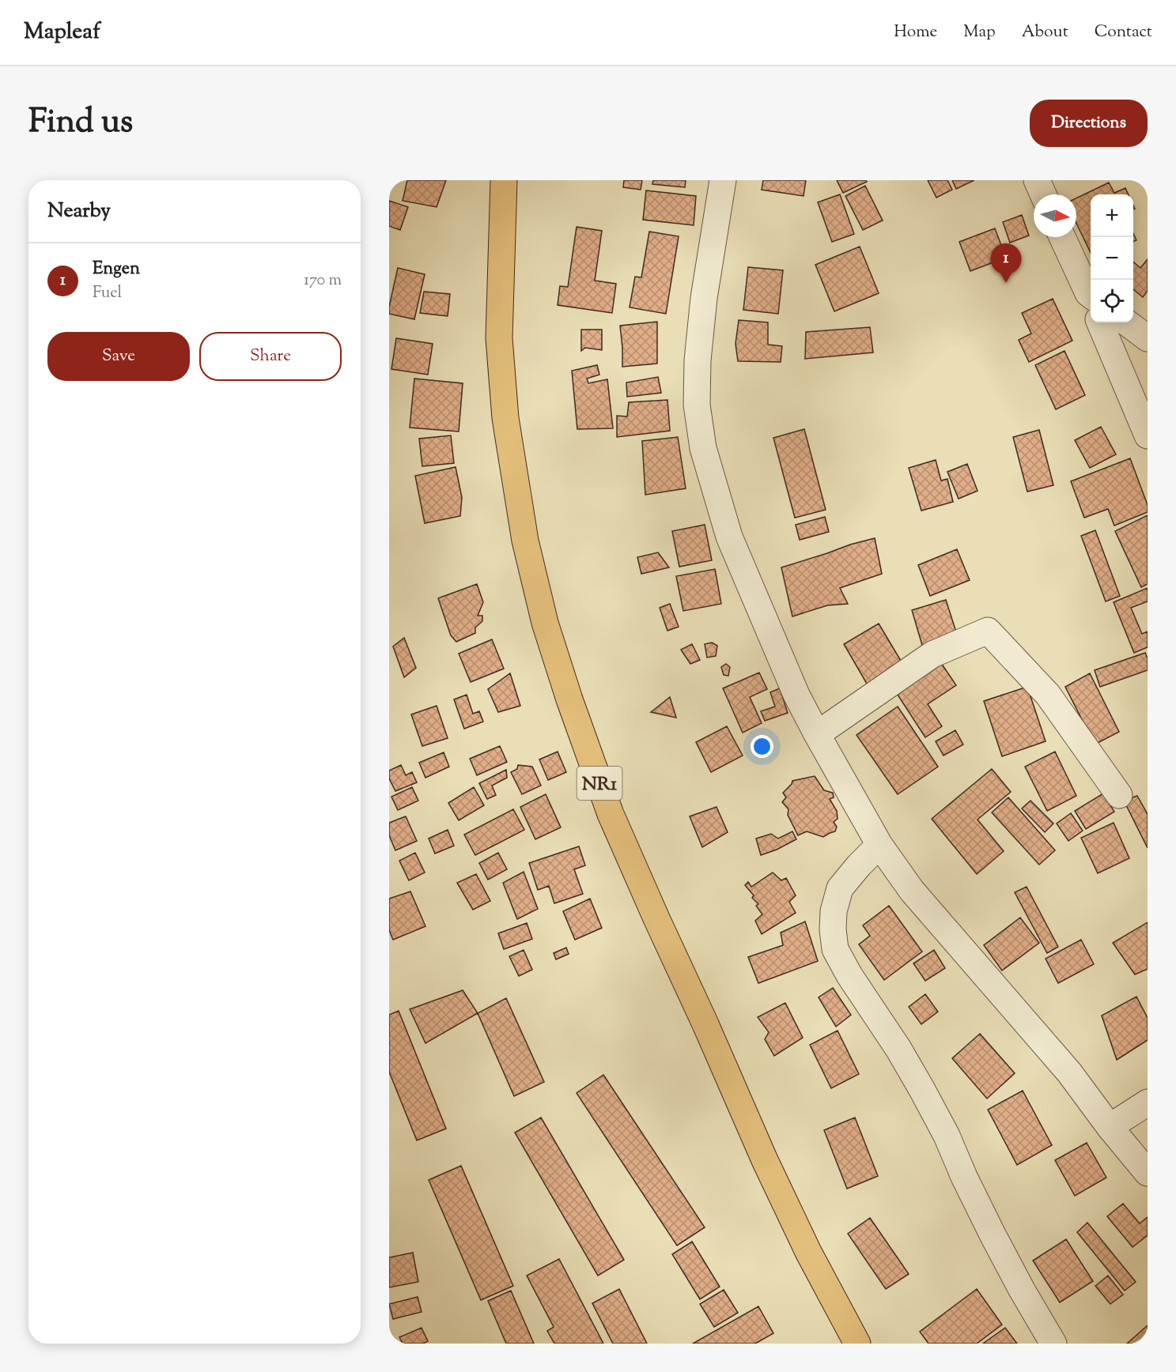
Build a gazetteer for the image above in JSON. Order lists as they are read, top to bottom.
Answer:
{
  "streets": {
    "highway": ["NR1"]
  },
  "north": "right",
  "page": {
    "header": "Mapleaf",
    "nav": [
      "Home",
      "Map",
      "About",
      "Contact"
    ],
    "title": "Find us",
    "buttons": [
      "Directions",
      ["Save", "Share"]
    ],
    "heading": "Nearby",
    "map_buttons": ["+", "−"],
    "list": [
      {
        "mark": "1",
        "name": "Engen",
        "note": "Fuel",
        "value": "170 m"
      }
    ],
    "pins": "1"
  }
}
